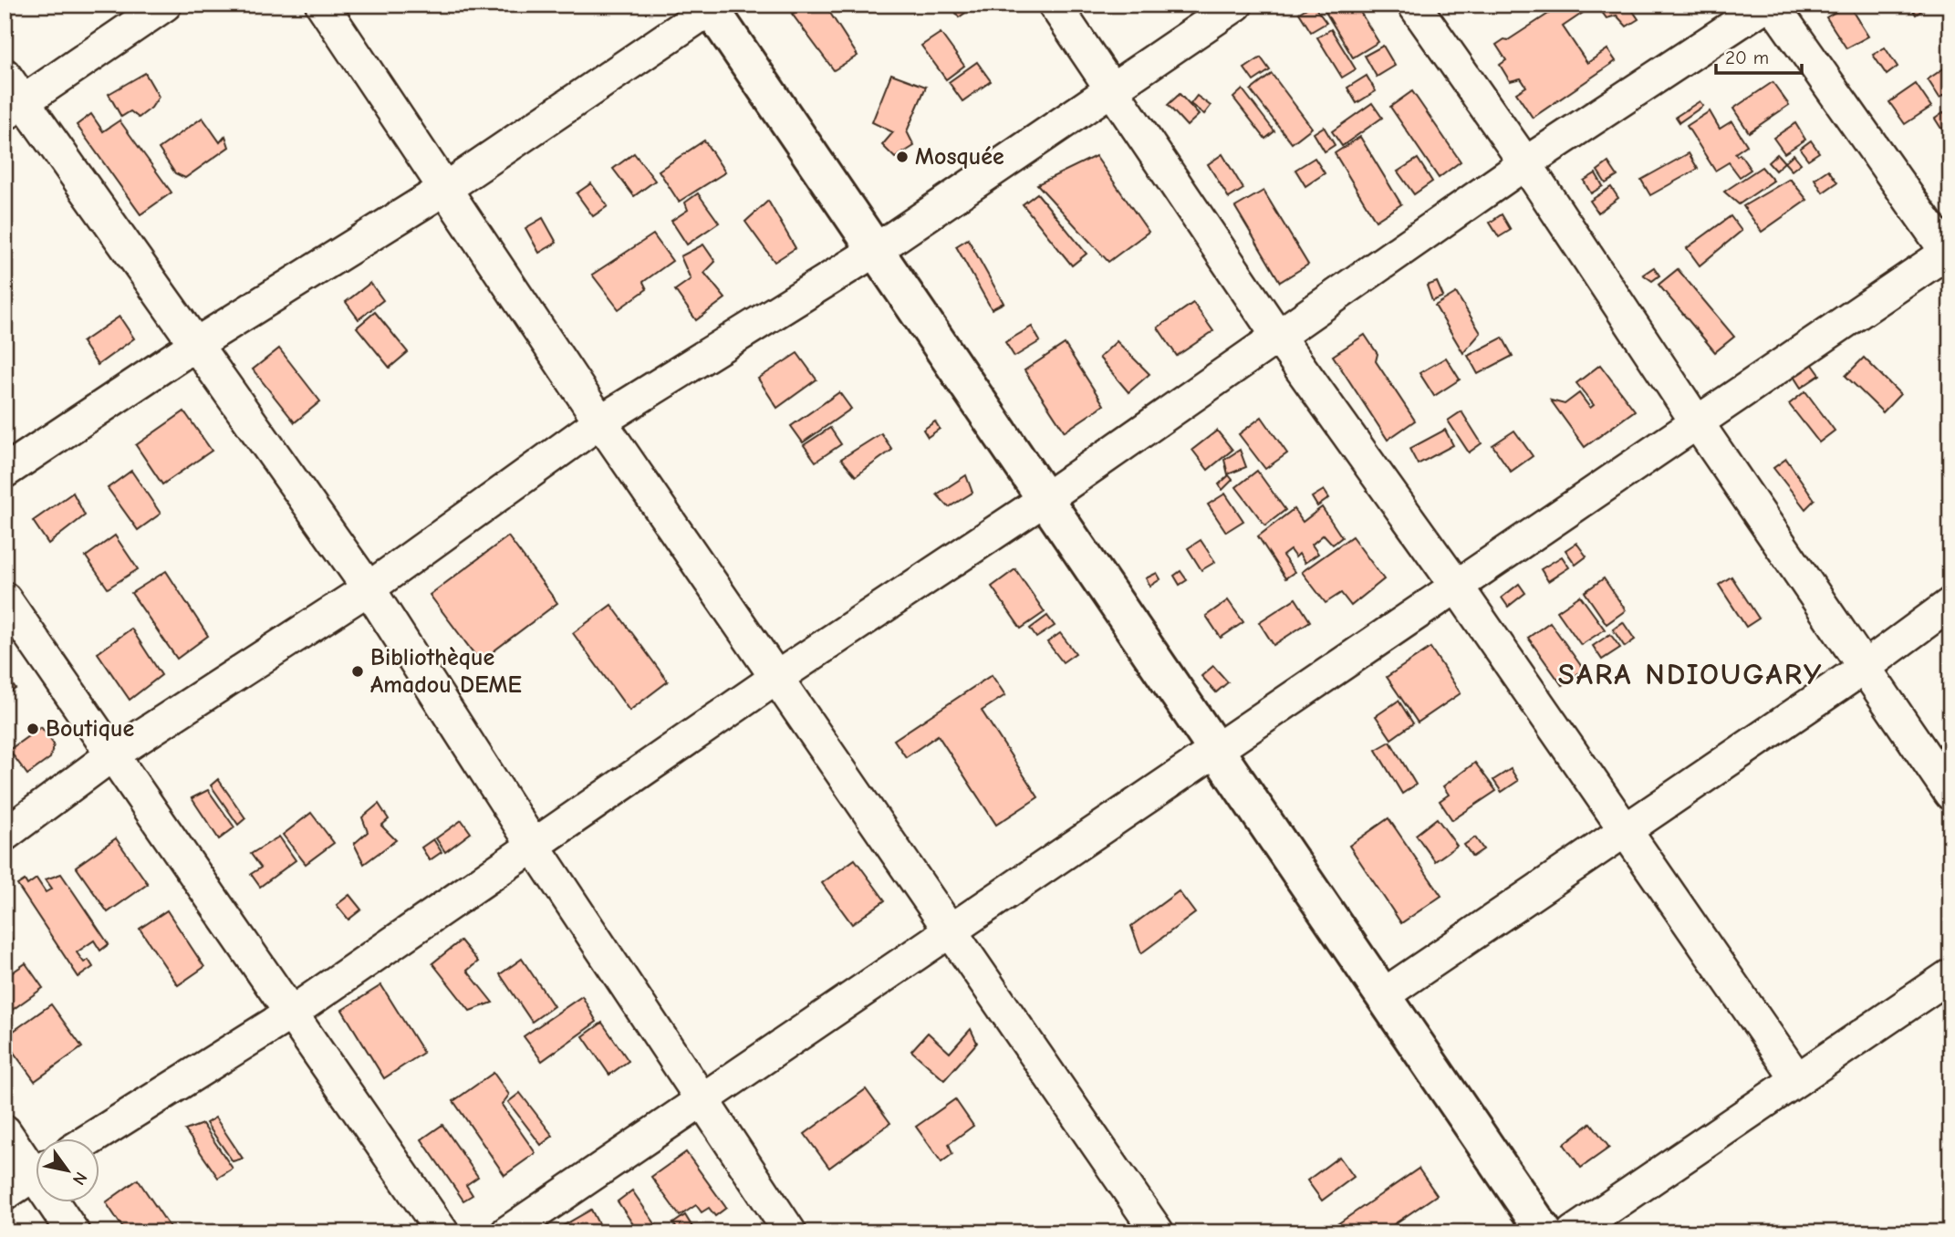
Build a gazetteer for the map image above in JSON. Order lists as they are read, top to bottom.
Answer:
{
  "districts": ["SARA NDIOUGARY"],
  "places": ["Mosquée", "Bibliothèque Amadou DEME", "Boutique"],
  "scale_bar": "20 m",
  "north": "bottom right"
}
